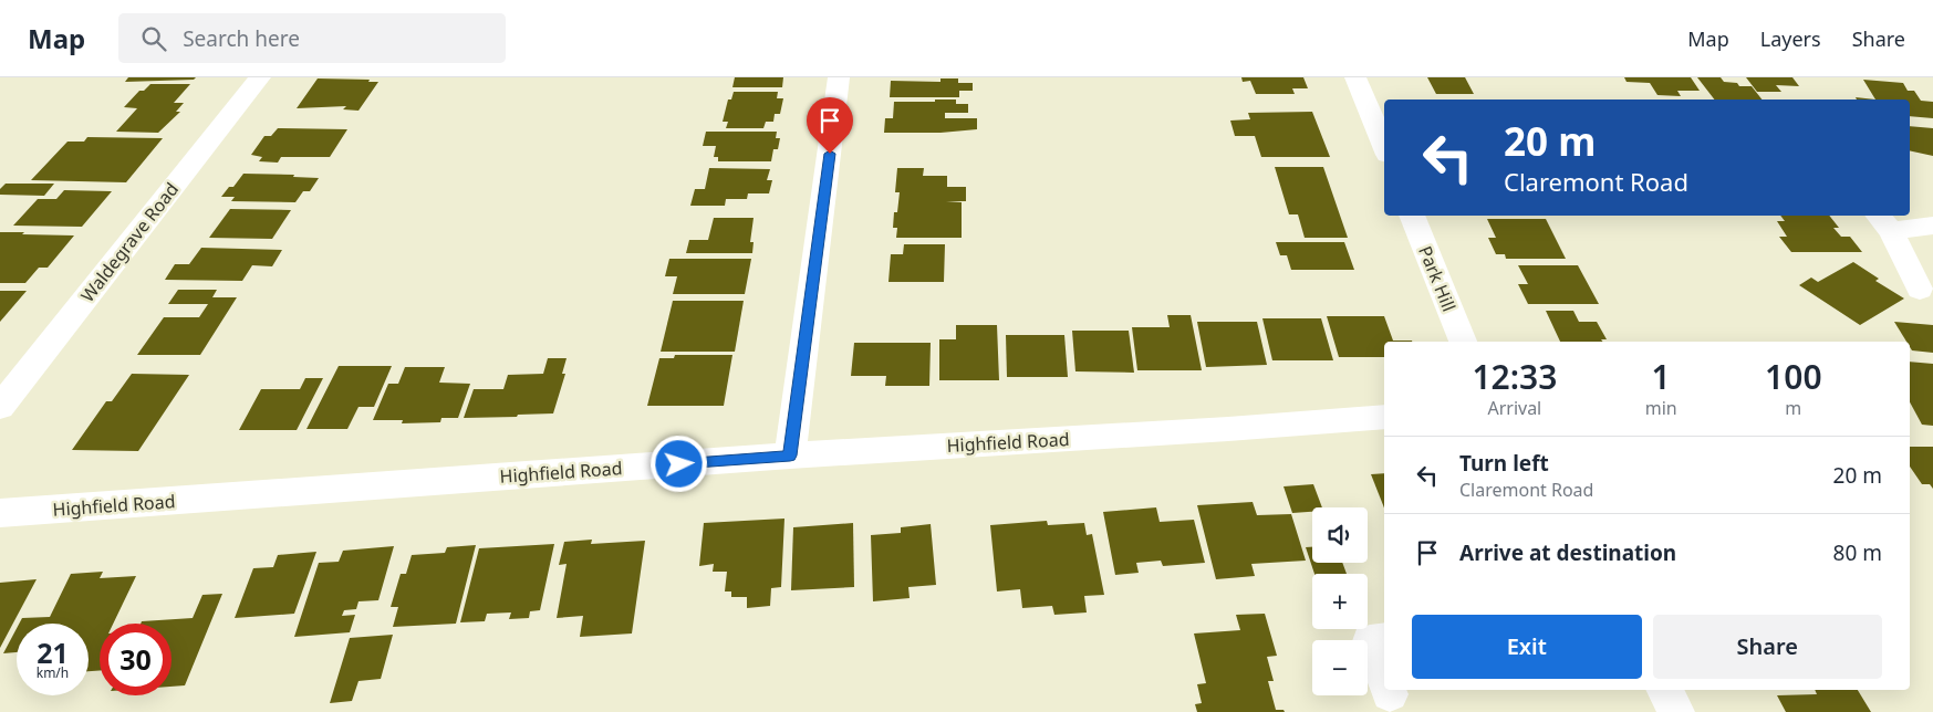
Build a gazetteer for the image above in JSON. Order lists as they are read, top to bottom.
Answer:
{
  "streets": {
    "street": ["Waldegrave Road", "Park Hill", "Highfield Road"]
  },
  "page": {
    "header": "Map",
    "search": "Search here",
    "nav": ["Map", "Layers", "Share"],
    "turn": ["20 m", "Claremont Road"],
    "eta": [
      "12:33",
      "Arrival",
      "1",
      "min",
      "100",
      "m"
    ],
    "list": [
      {
        "name": "Turn left",
        "note": "Claremont Road",
        "value": "20 m"
      },
      {
        "name": "Arrive at destination",
        "value": "80 m"
      }
    ],
    "map_buttons": ["+", "−"],
    "buttons": ["Exit", "Share"],
    "speed": "21 km/h",
    "limit": "30"
  }
}
